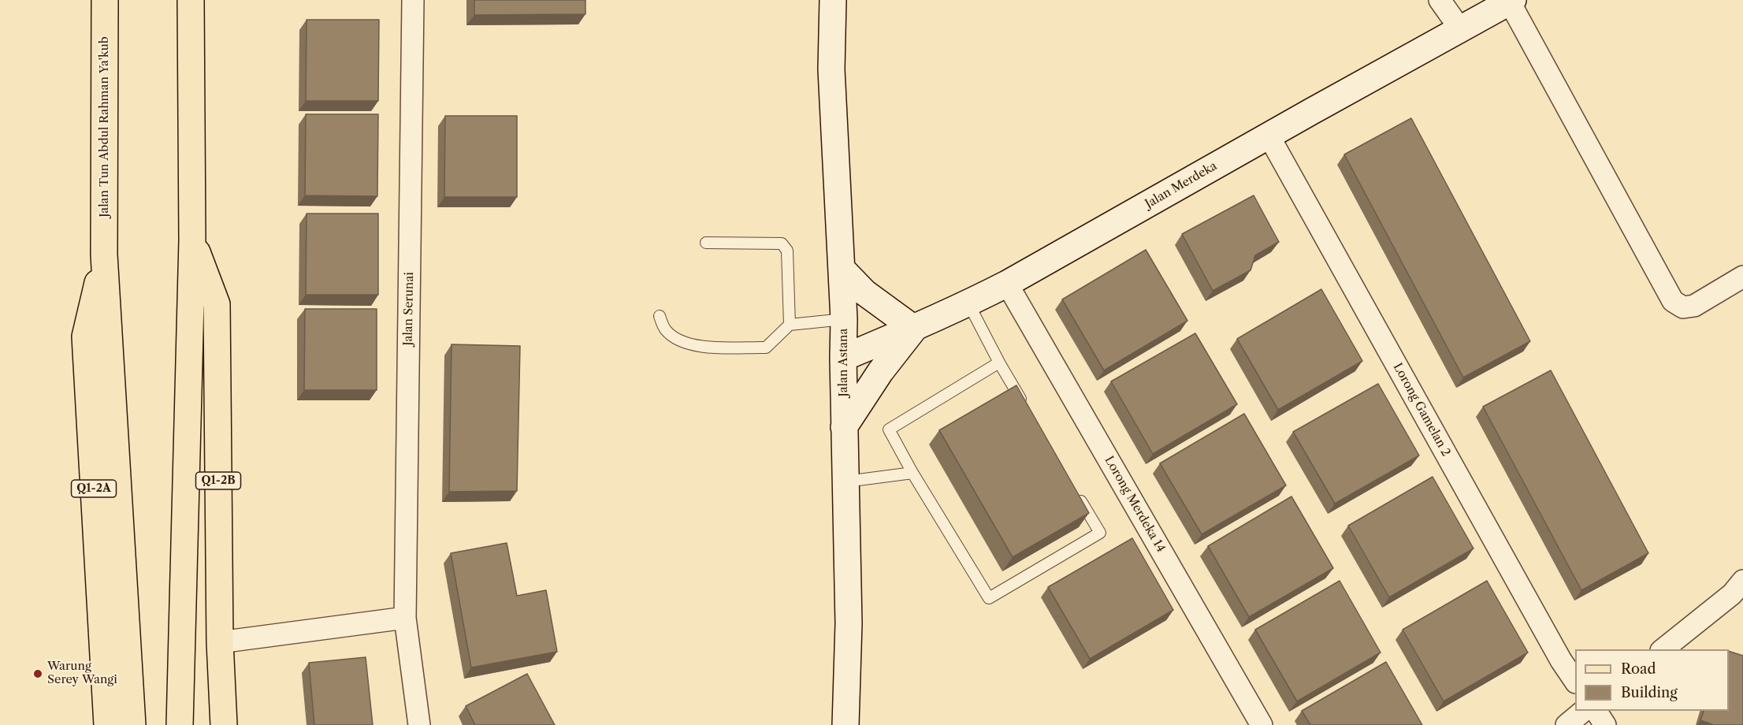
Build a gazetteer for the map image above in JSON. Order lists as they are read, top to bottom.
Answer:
{
  "streets": {
    "main road": [
      "Jalan Tun Abdul Rahman Ya'kub",
      "Jalan Merdeka",
      "Jalan Astana",
      "Q1-2B",
      "Q1-2A"
    ],
    "street": ["Jalan Serunai", "Lorong Gamelan 2", "Lorong Merdeka 14"]
  },
  "crossings": [
    ["Jalan Tun Abdul Rahman Ya'kub", "Q1-2A"],
    ["Jalan Merdeka", "Jalan Astana"],
    ["Jalan Merdeka", "Lorong Gamelan 2"],
    ["Jalan Merdeka", "Lorong Merdeka 14"]
  ],
  "places": ["Warung Serey Wangi"],
  "legend": ["Road", "Building"]
}
